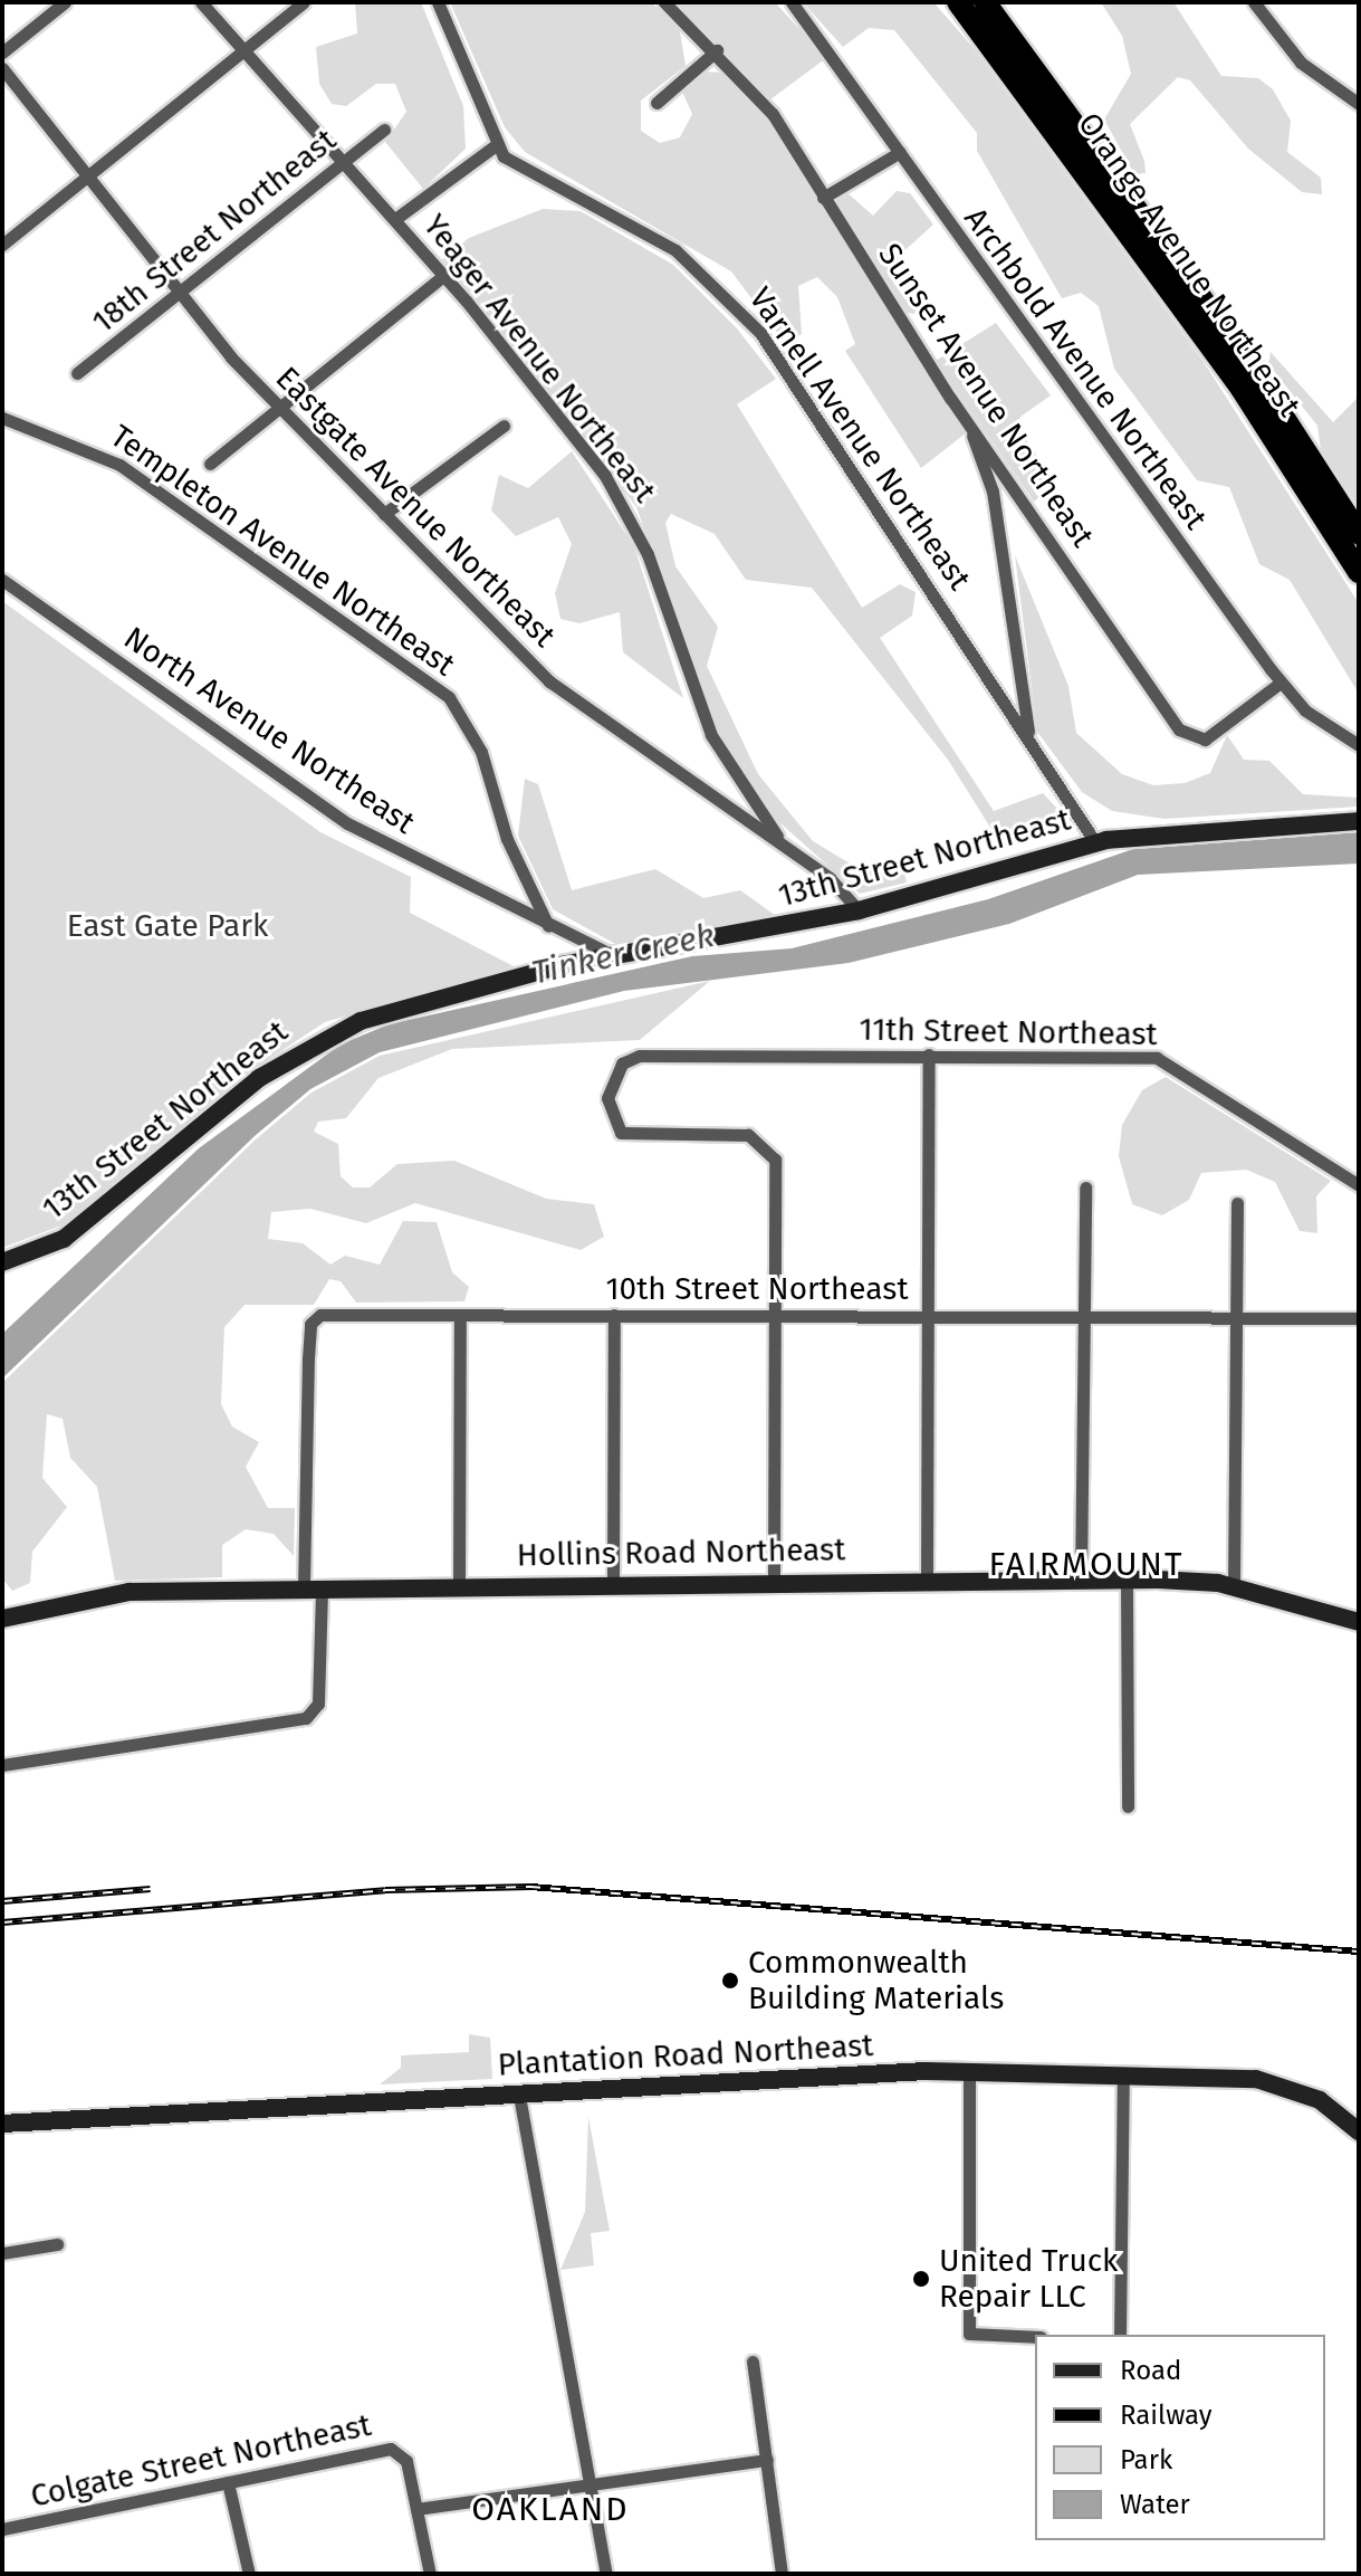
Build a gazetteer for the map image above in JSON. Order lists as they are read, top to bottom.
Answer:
{
  "streets": {
    "highway": ["Orange Avenue Northeast"],
    "street": [
      "18th Street Northeast",
      "Yeager Avenue Northeast",
      "Archbold Avenue Northeast",
      "Sunset Avenue Northeast",
      "Varnell Avenue Northeast",
      "Eastgate Avenue Northeast",
      "Templeton Avenue Northeast",
      "North Avenue Northeast",
      "13th Street Northeast",
      "11th Street Northeast",
      "10th Street Northeast",
      "Hollins Road Northeast",
      "Plantation Road Northeast",
      "Colgate Street Northeast"
    ]
  },
  "crossings": [
    ["18th Street Northeast", "Yeager Avenue Northeast"],
    ["18th Street Northeast", "Eastgate Avenue Northeast"],
    ["Yeager Avenue Northeast", "Eastgate Avenue Northeast"],
    ["Archbold Avenue Northeast", "Sunset Avenue Northeast"],
    ["Varnell Avenue Northeast", "13th Street Northeast"],
    ["Eastgate Avenue Northeast", "13th Street Northeast"],
    ["Templeton Avenue Northeast", "North Avenue Northeast"],
    ["North Avenue Northeast", "13th Street Northeast"],
    ["11th Street Northeast", "10th Street Northeast"],
    ["10th Street Northeast", "Hollins Road Northeast"]
  ],
  "districts": ["FAIRMOUNT", "OAKLAND"],
  "water": ["Tinker Creek"],
  "parks": ["East Gate Park"],
  "places": ["Commonwealth Building Materials", "United Truck Repair LLC"],
  "legend": [
    "Road",
    "Railway",
    "Park",
    "Water"
  ]
}
